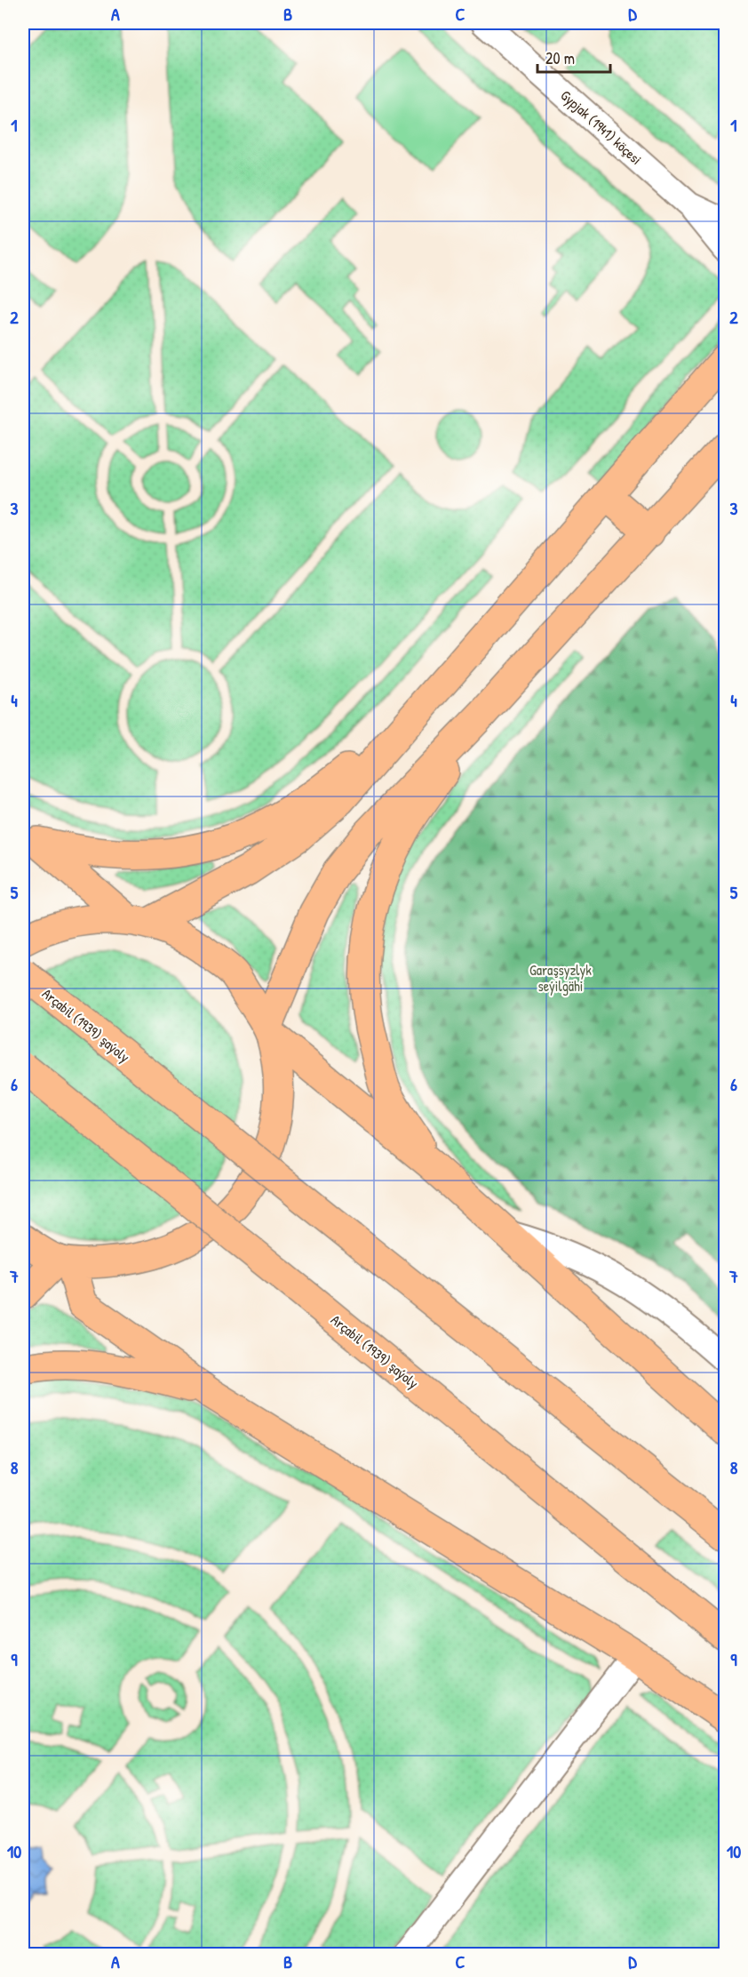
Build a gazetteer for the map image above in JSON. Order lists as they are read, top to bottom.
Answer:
{
  "streets": {
    "main road": ["Arçabil (1939) şaýoly"],
    "street": ["Gypjak (1941) köçesi"]
  },
  "parks": ["Garaşsyzlyk seýilgähi"],
  "scale_bar": "20 m",
  "grid": {
    "columns": [
      "A",
      "B",
      "C",
      "D"
    ],
    "rows": [
      "1",
      "2",
      "3",
      "4",
      "5",
      "6",
      "7",
      "8",
      "9",
      "10"
    ]
  }
}
